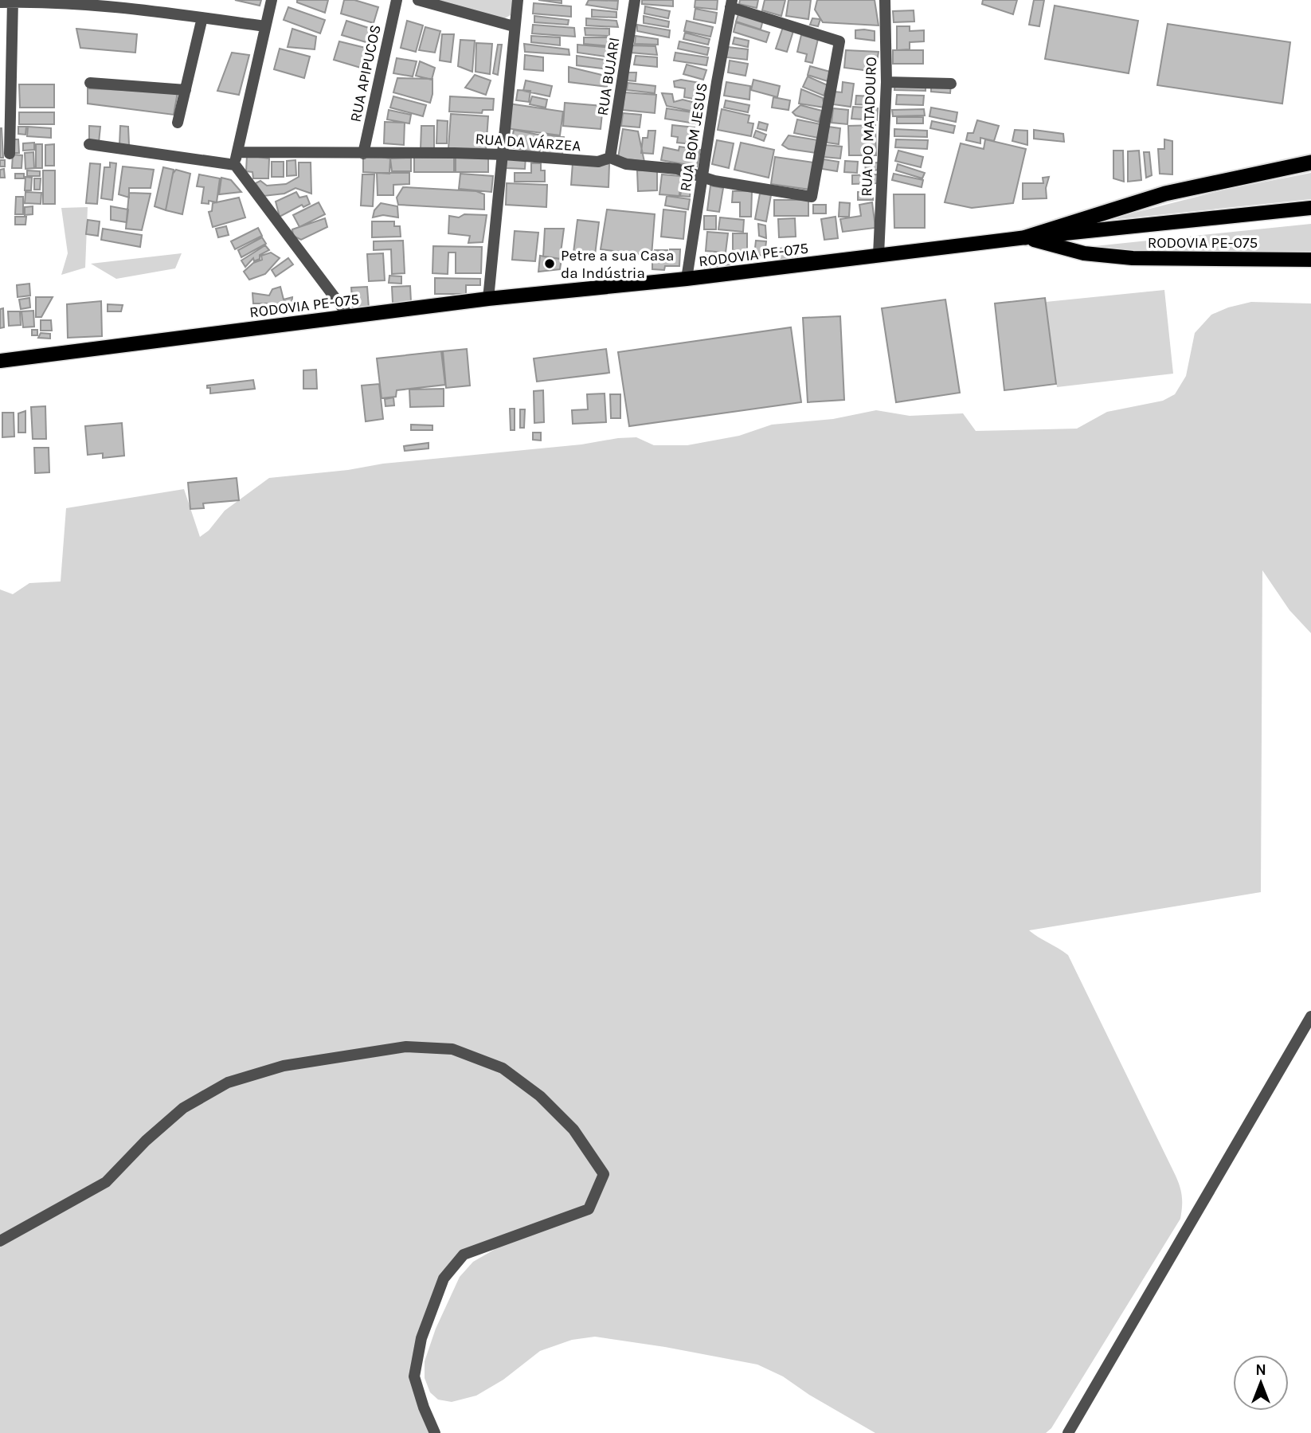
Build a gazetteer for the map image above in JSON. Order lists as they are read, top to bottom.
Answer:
{
  "streets": {
    "main road": ["RODOVIA PE-075"],
    "street": [
      "RUA APIPUCOS",
      "RUA BUJARI",
      "RUA DO MATADOURO",
      "RUA BOM JESUS",
      "RUA DA VÁRZEA"
    ]
  },
  "crossings": [
    ["RUA APIPUCOS", "RUA DA VÁRZEA"],
    ["RUA BUJARI", "RUA DA VÁRZEA"],
    ["RUA DO MATADOURO", "RODOVIA PE-075"],
    ["RUA BOM JESUS", "RUA DA VÁRZEA"],
    ["RUA BOM JESUS", "RODOVIA PE-075"]
  ],
  "places": ["Petre a sua Casa da Indústria"],
  "north": "top"
}
